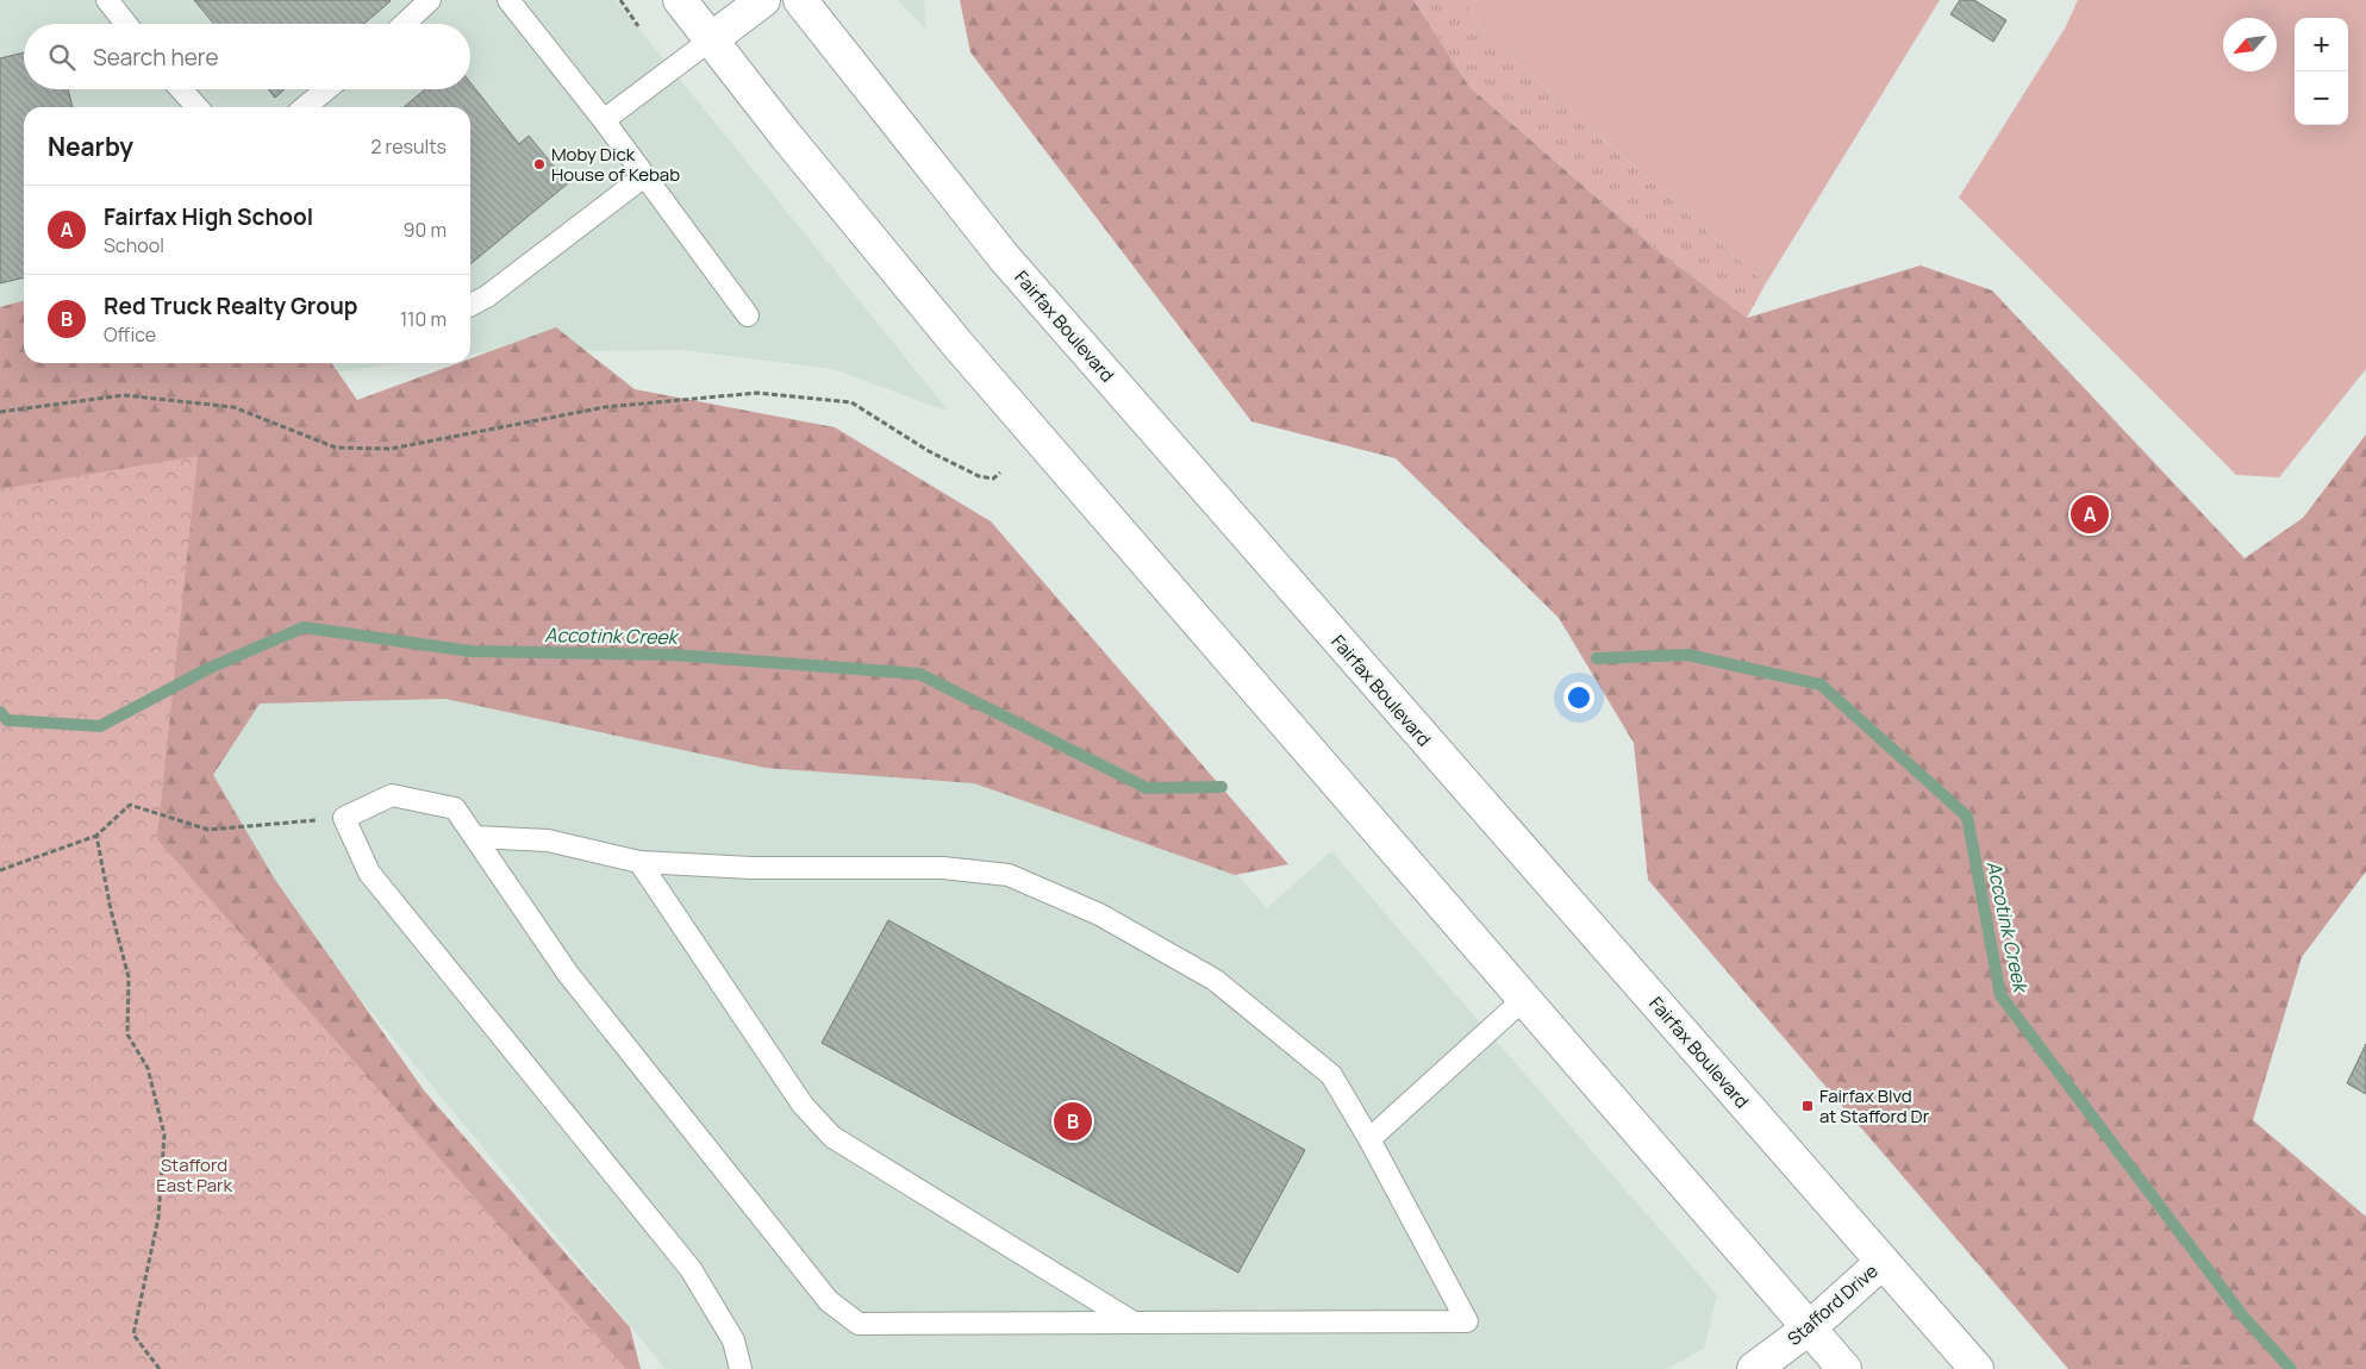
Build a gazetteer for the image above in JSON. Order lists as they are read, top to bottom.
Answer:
{
  "streets": {
    "main road": ["Fairfax Boulevard", "Stafford Drive"]
  },
  "crossings": [
    ["Fairfax Boulevard", "Stafford Drive"]
  ],
  "water": ["Accotink Creek"],
  "parks": ["Stafford East Park"],
  "places": {
    "other": ["Moby Dick House of Kebab"],
    "transit": ["Fairfax Blvd at Stafford Dr"]
  },
  "north": "bottom left",
  "page": {
    "map_buttons": ["+", "−"],
    "search": "Search here",
    "heading": ["Nearby", "2 results"],
    "list": [
      {
        "mark": "A",
        "name": "Fairfax High School",
        "note": "School",
        "value": "90 m"
      },
      {
        "mark": "B",
        "name": "Red Truck Realty Group",
        "note": "Office",
        "value": "110 m"
      }
    ],
    "pins": ["A", "B"]
  }
}
